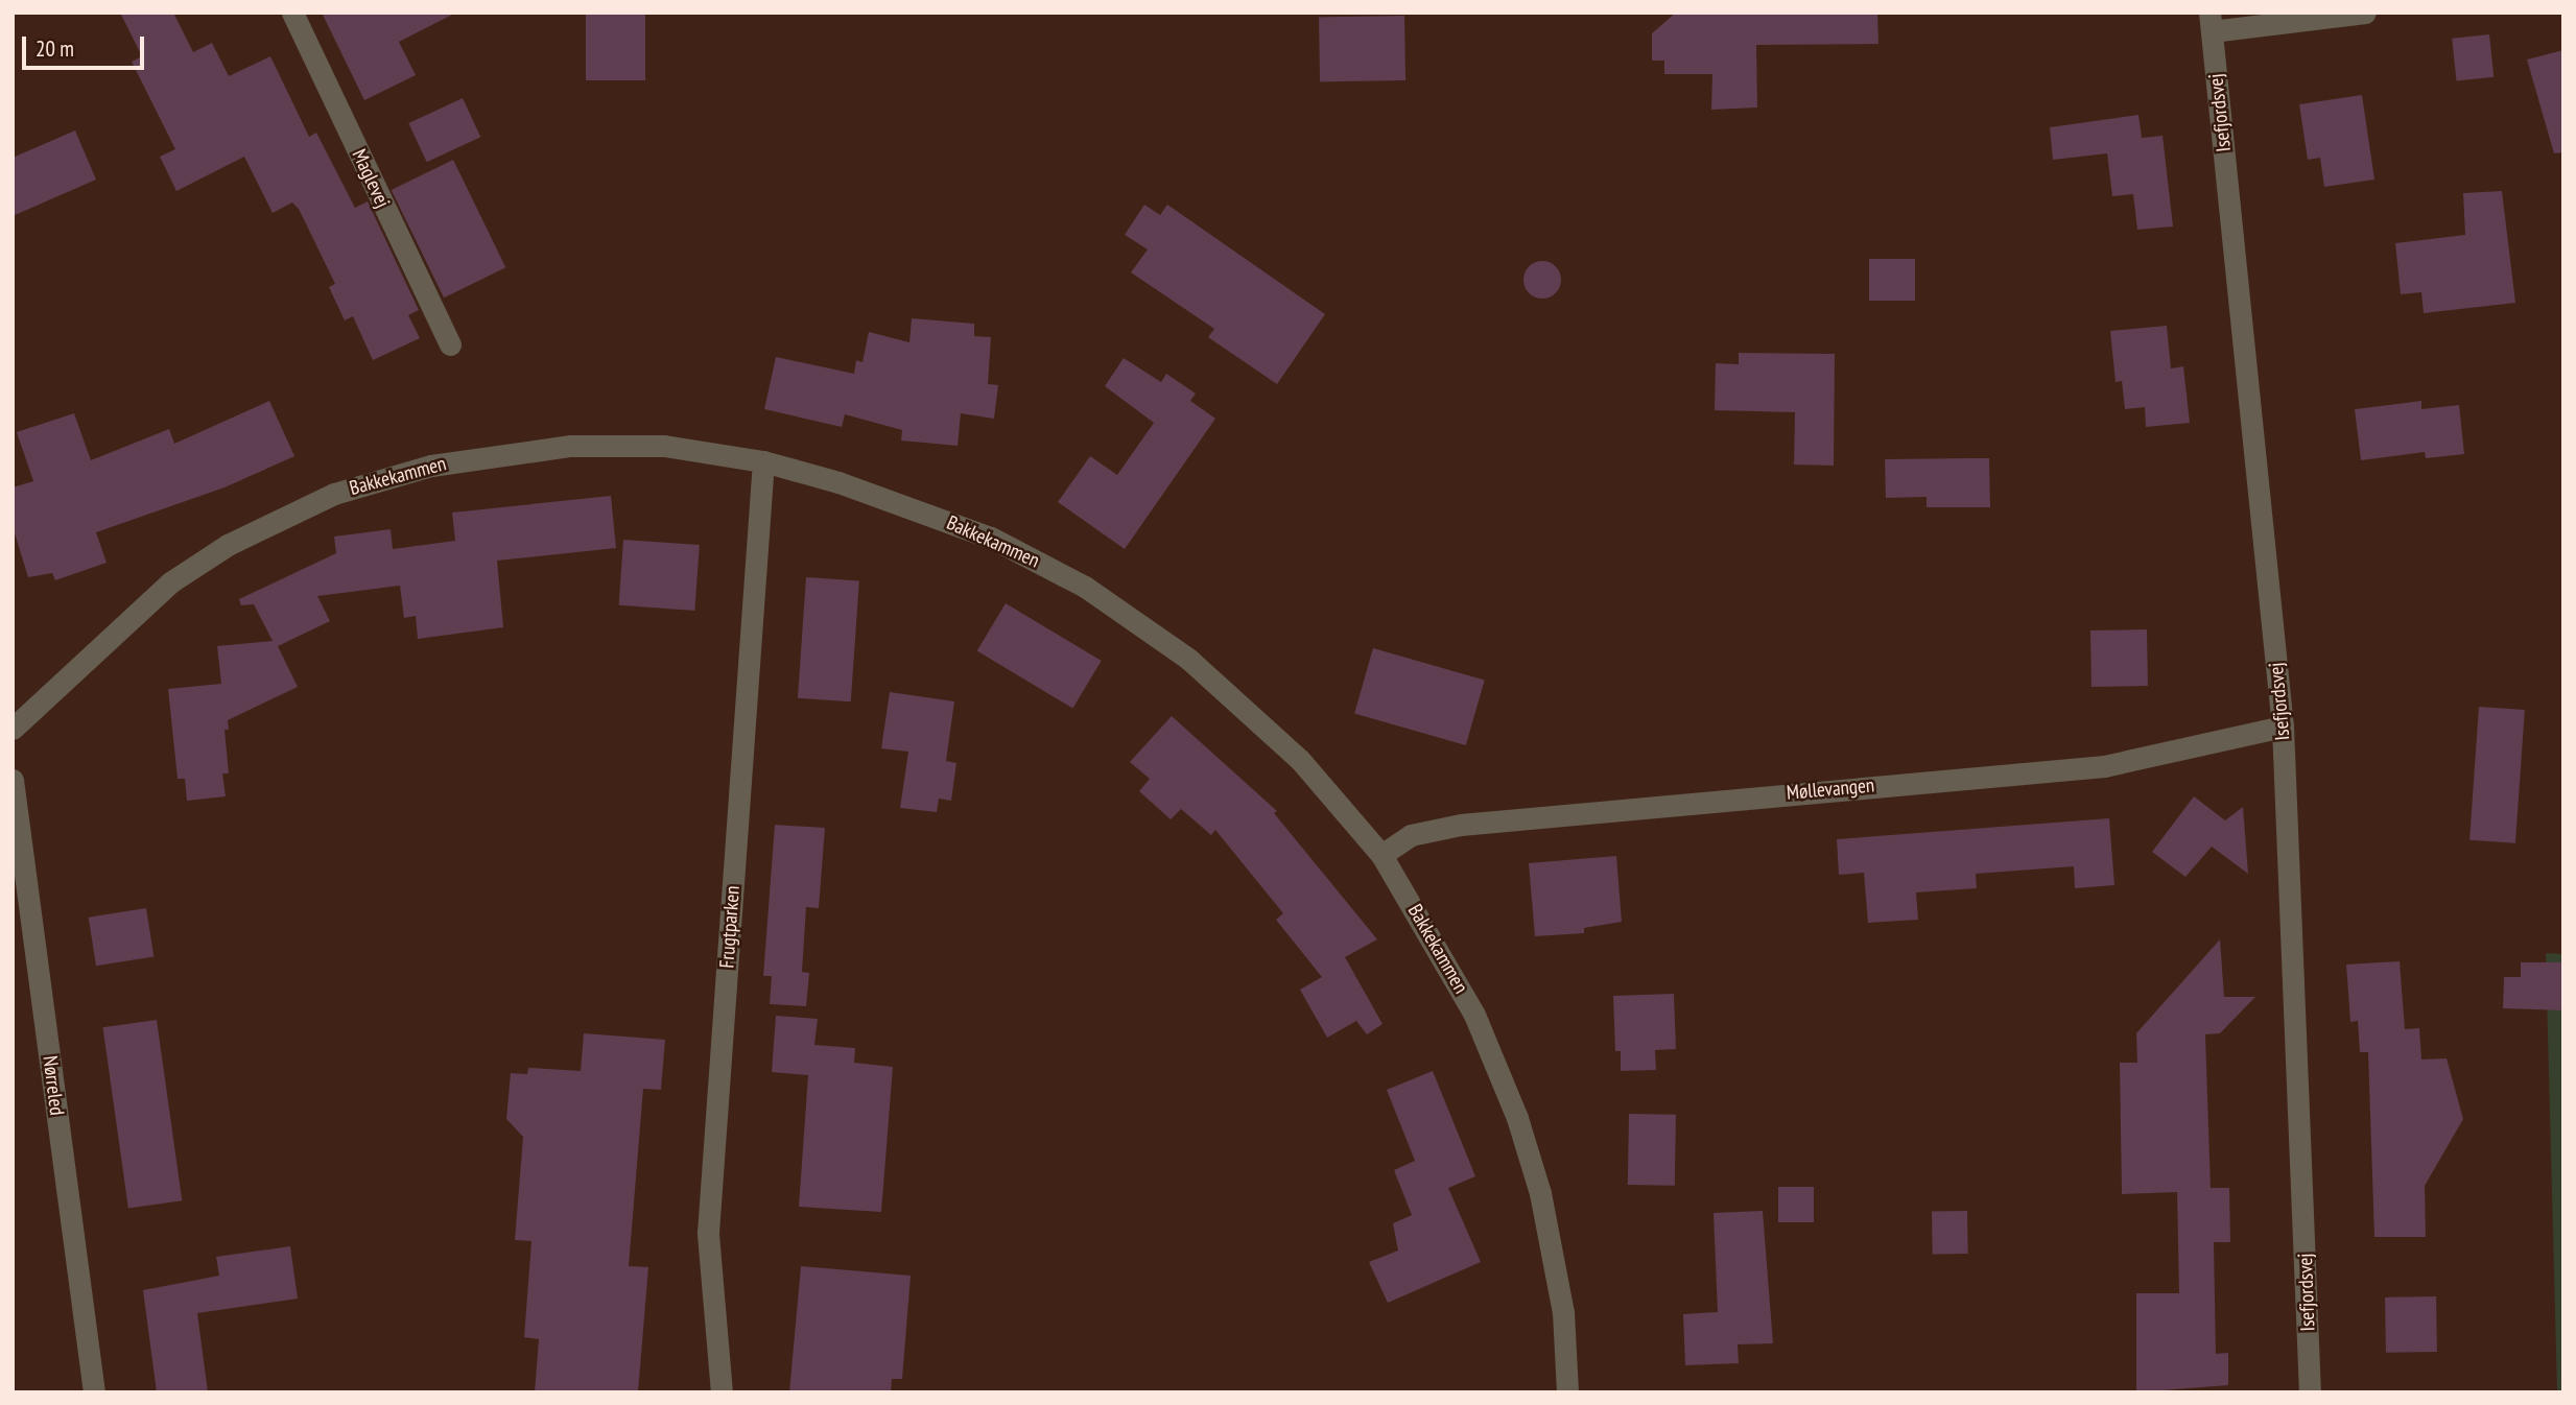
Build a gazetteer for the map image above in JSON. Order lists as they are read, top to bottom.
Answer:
{
  "streets": {
    "street": [
      "Isefjordsvej",
      "Maglevej",
      "Bakkekammen",
      "Møllevangen",
      "Frugtparken",
      "Nørreled"
    ]
  },
  "crossings": [
    ["Isefjordsvej", "Møllevangen"],
    ["Bakkekammen", "Møllevangen"],
    ["Bakkekammen", "Frugtparken"]
  ],
  "scale_bar": "20 m"
}
